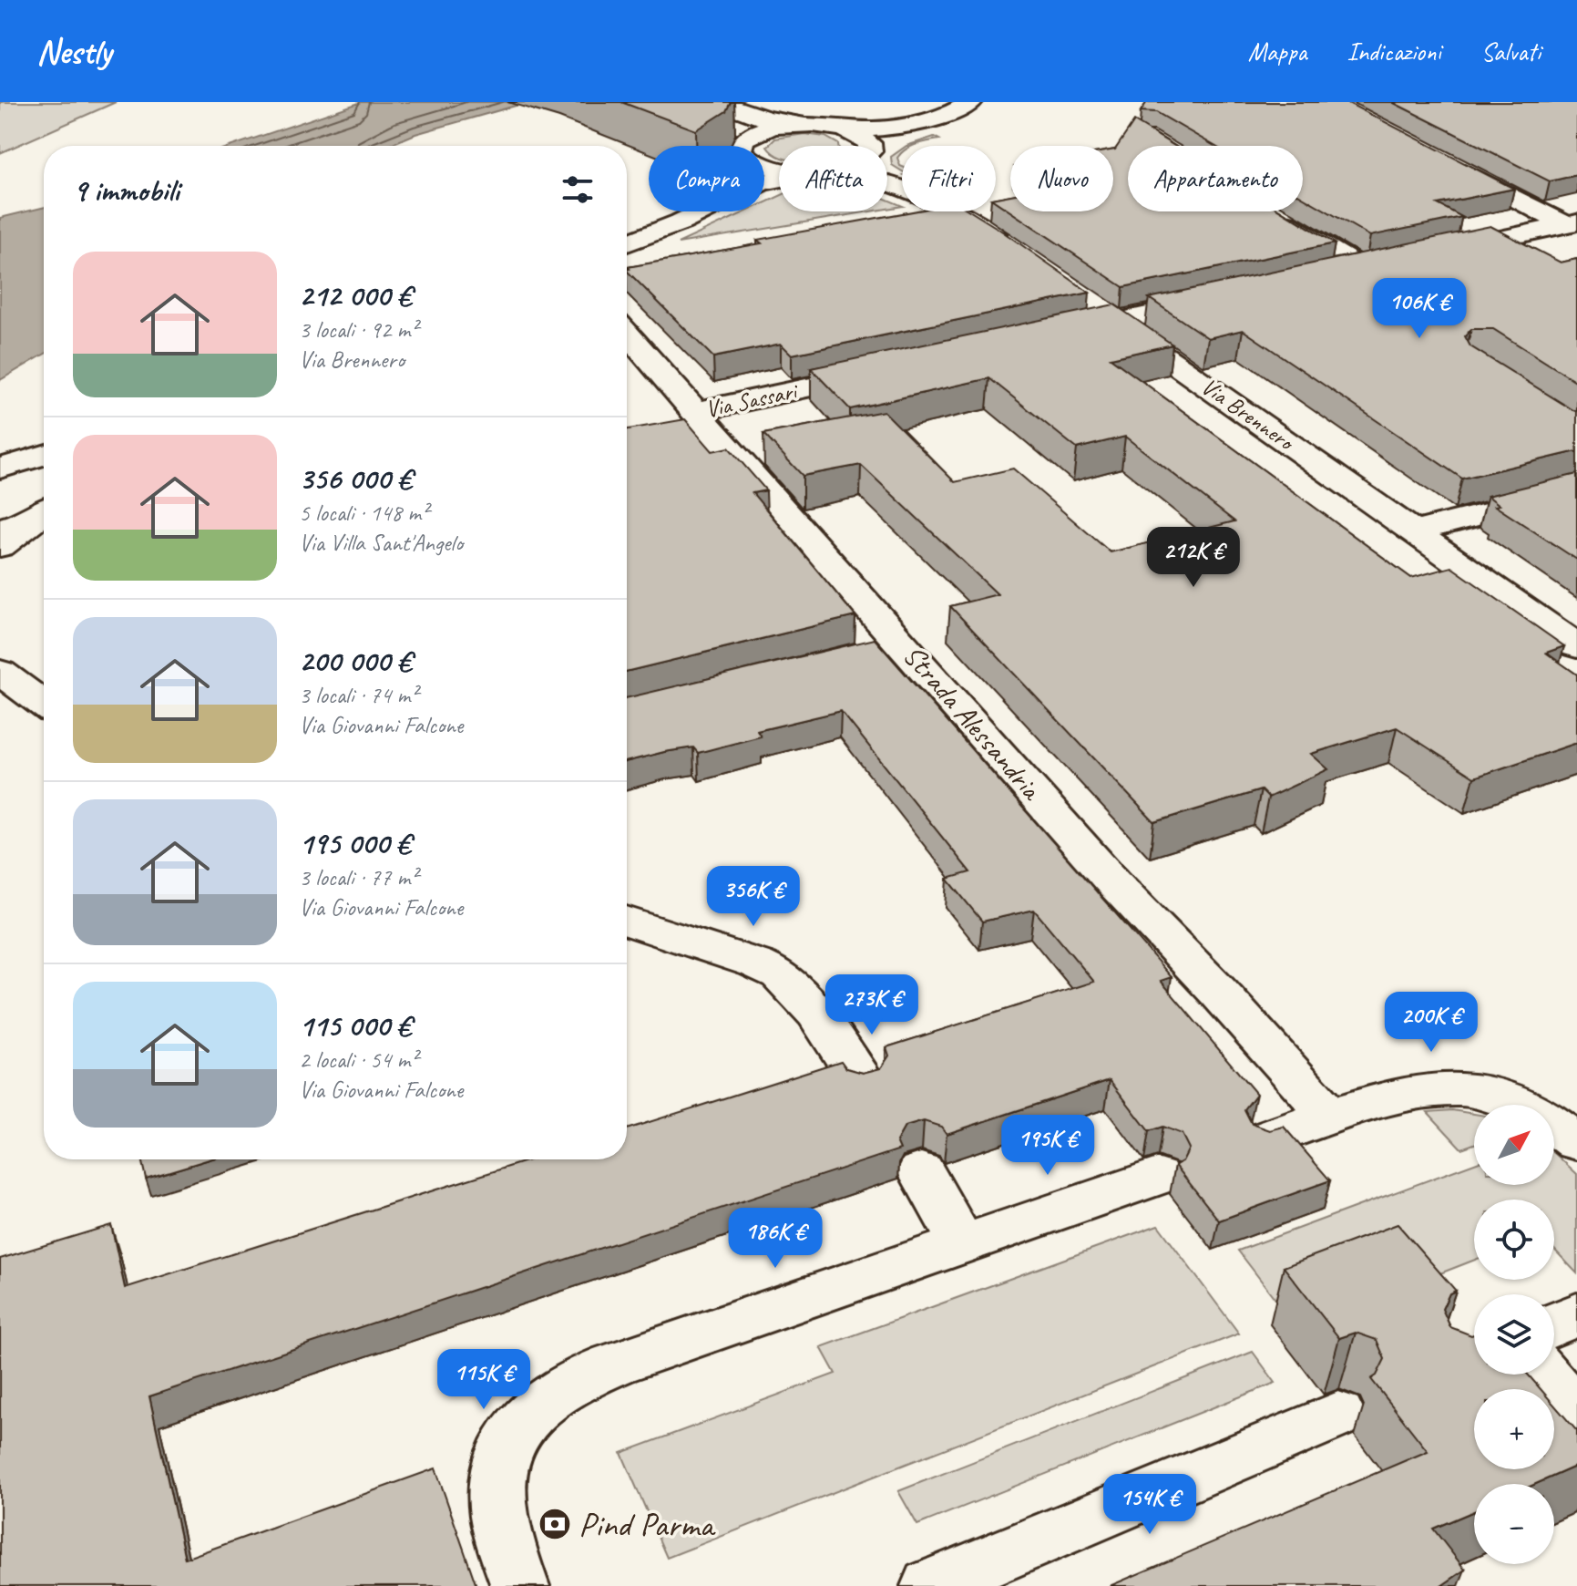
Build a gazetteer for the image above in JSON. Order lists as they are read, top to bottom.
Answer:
{
  "streets": {
    "street": ["Via Sassari", "Via Brennero", "Strada Alessandria"]
  },
  "crossings": [
    ["Via Sassari", "Strada Alessandria"]
  ],
  "places": {
    "bank": ["Pind Parma"]
  },
  "north": "top right",
  "page": {
    "header": "Nestly",
    "nav": ["Mappa", "Indicazioni", "Salvati"],
    "chip": [
      "Compra",
      "Affitta",
      "Filtri",
      "Nuovo",
      "Appartamento"
    ],
    "heading": "9 immobili",
    "list": [
      {
        "name": "212 000 €",
        "note": "3 locali · 92 m² · Via Brennero"
      },
      {
        "name": "356 000 €",
        "note": "5 locali · 148 m² · Via Villa Sant'Angelo"
      },
      {
        "name": "200 000 €",
        "note": "3 locali · 74 m² · Via Giovanni Falcone"
      },
      {
        "name": "195 000 €",
        "note": "3 locali · 77 m² · Via Giovanni Falcone"
      },
      {
        "name": "115 000 €",
        "note": "2 locali · 54 m² · Via Giovanni Falcone"
      }
    ],
    "price": [
      "106K €",
      "212K €",
      "356K €",
      "273K €",
      "200K €",
      "195K €",
      "186K €",
      "115K €",
      "154K €"
    ],
    "map_buttons": ["+", "−"]
  }
}
